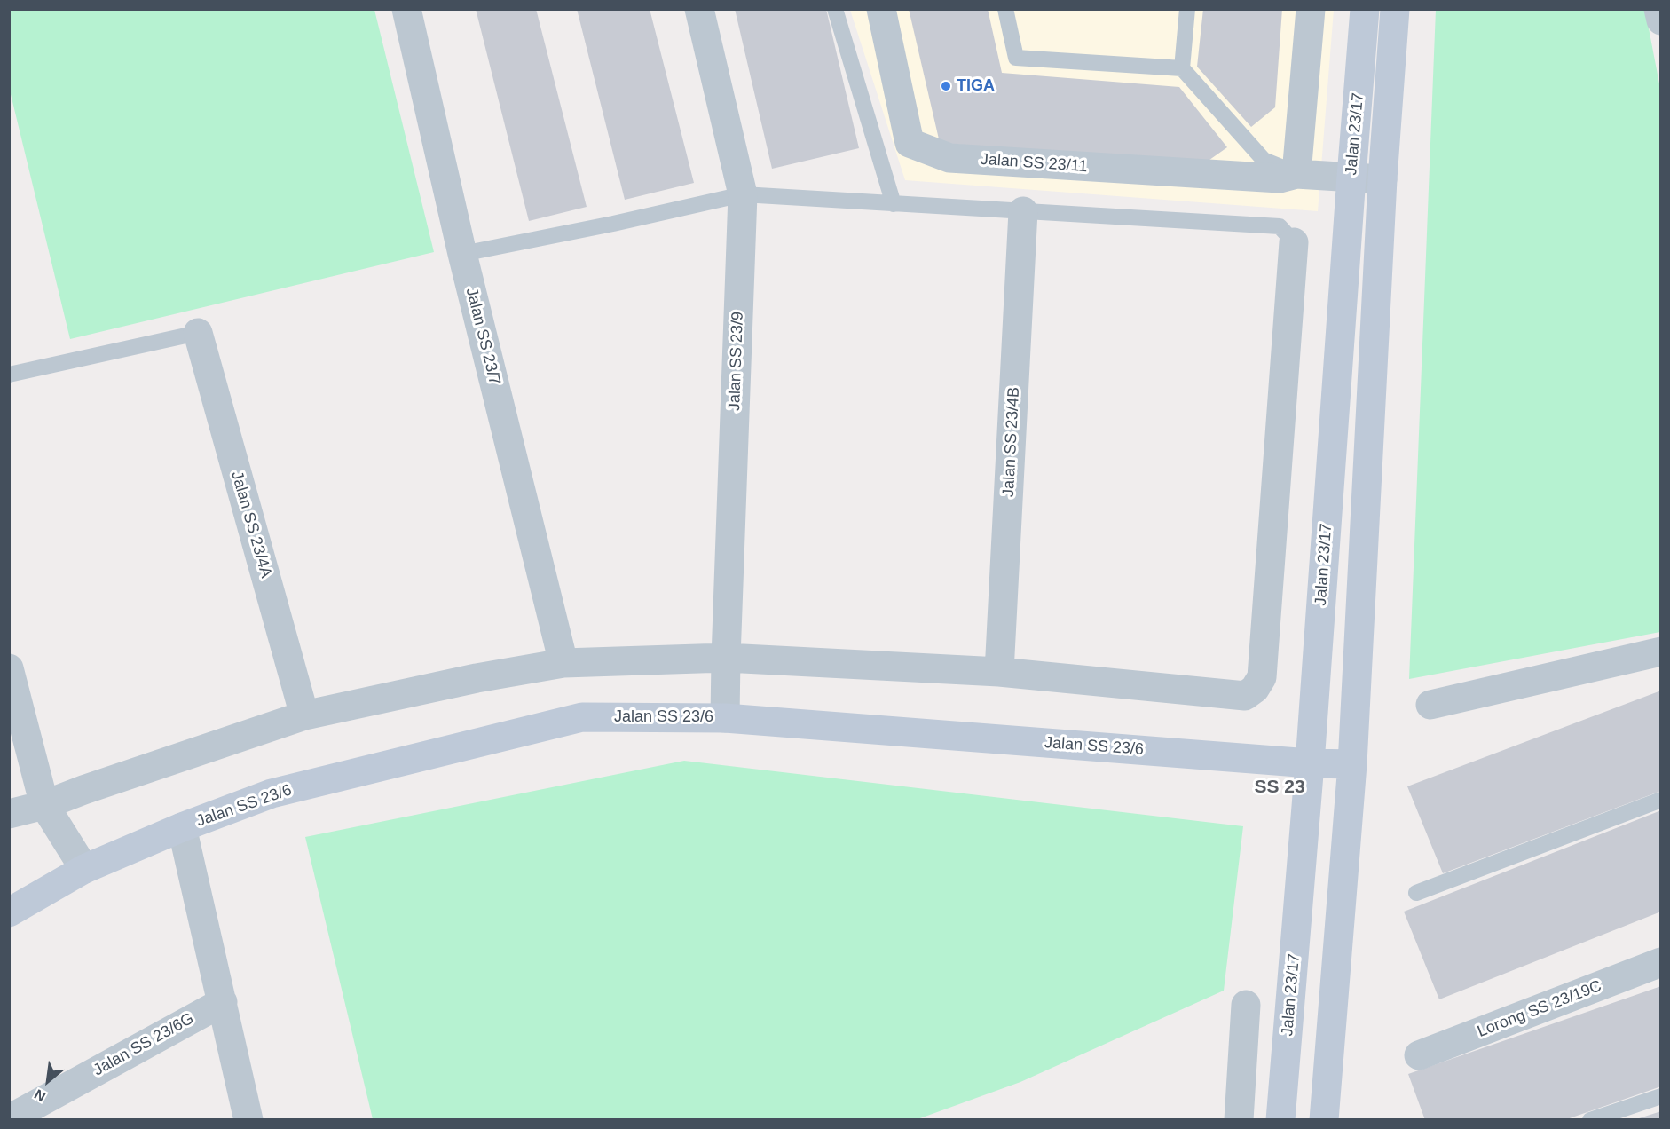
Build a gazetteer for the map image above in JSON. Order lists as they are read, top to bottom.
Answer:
{
  "streets": {
    "street": [
      "Jalan 23/17",
      "Jalan SS 23/11",
      "Jalan SS 23/7",
      "Jalan SS 23/9",
      "Jalan SS 23/4B",
      "Jalan SS 23/4A",
      "Jalan SS 23/6",
      "Lorong SS 23/19C",
      "Jalan SS 23/6G"
    ]
  },
  "crossings": [
    ["Jalan 23/17", "Jalan SS 23/11"],
    ["Jalan 23/17", "Jalan SS 23/6"],
    ["Jalan SS 23/9", "Jalan SS 23/6"]
  ],
  "districts": ["SS 23"],
  "places": ["TIGA"],
  "north": "bottom left"
}
